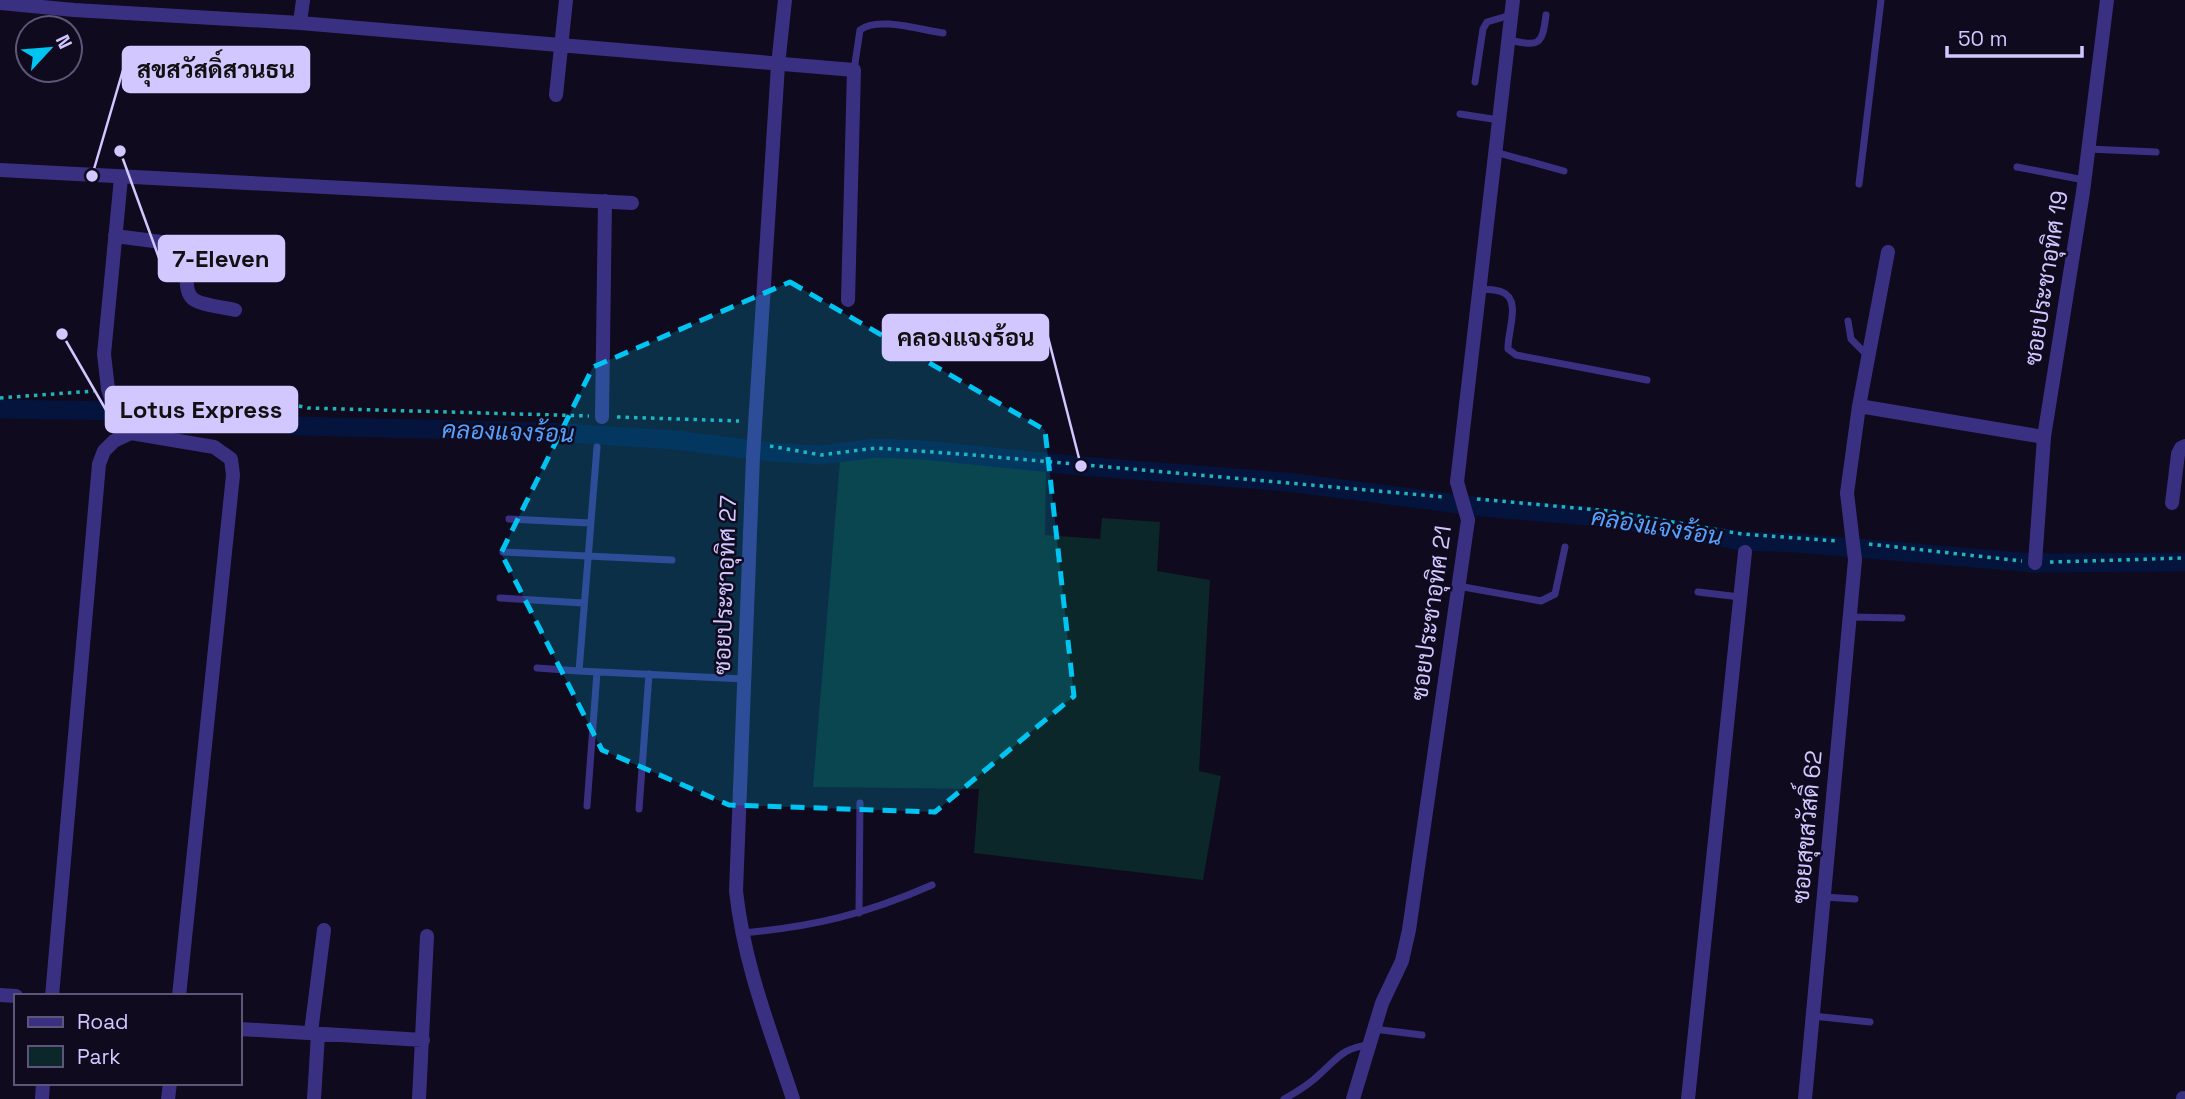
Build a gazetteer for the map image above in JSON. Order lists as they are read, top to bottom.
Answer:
{
  "streets": {
    "street": [
      "ซอยประชาอุทิศ 19",
      "ซอยประชาอุทิศ 27",
      "ซอยประชาอุทิศ 21",
      "ซอยสุขสวัสดิ์ 62"
    ]
  },
  "water": ["คลองแจงร้อน"],
  "places": [
    "7-Eleven",
    "สุขสวัสดิ์สวนธน",
    "Lotus Express",
    "คลองแจงร้อน"
  ],
  "legend": ["Road", "Park"],
  "scale_bar": "50 m",
  "north": "top right"
}
